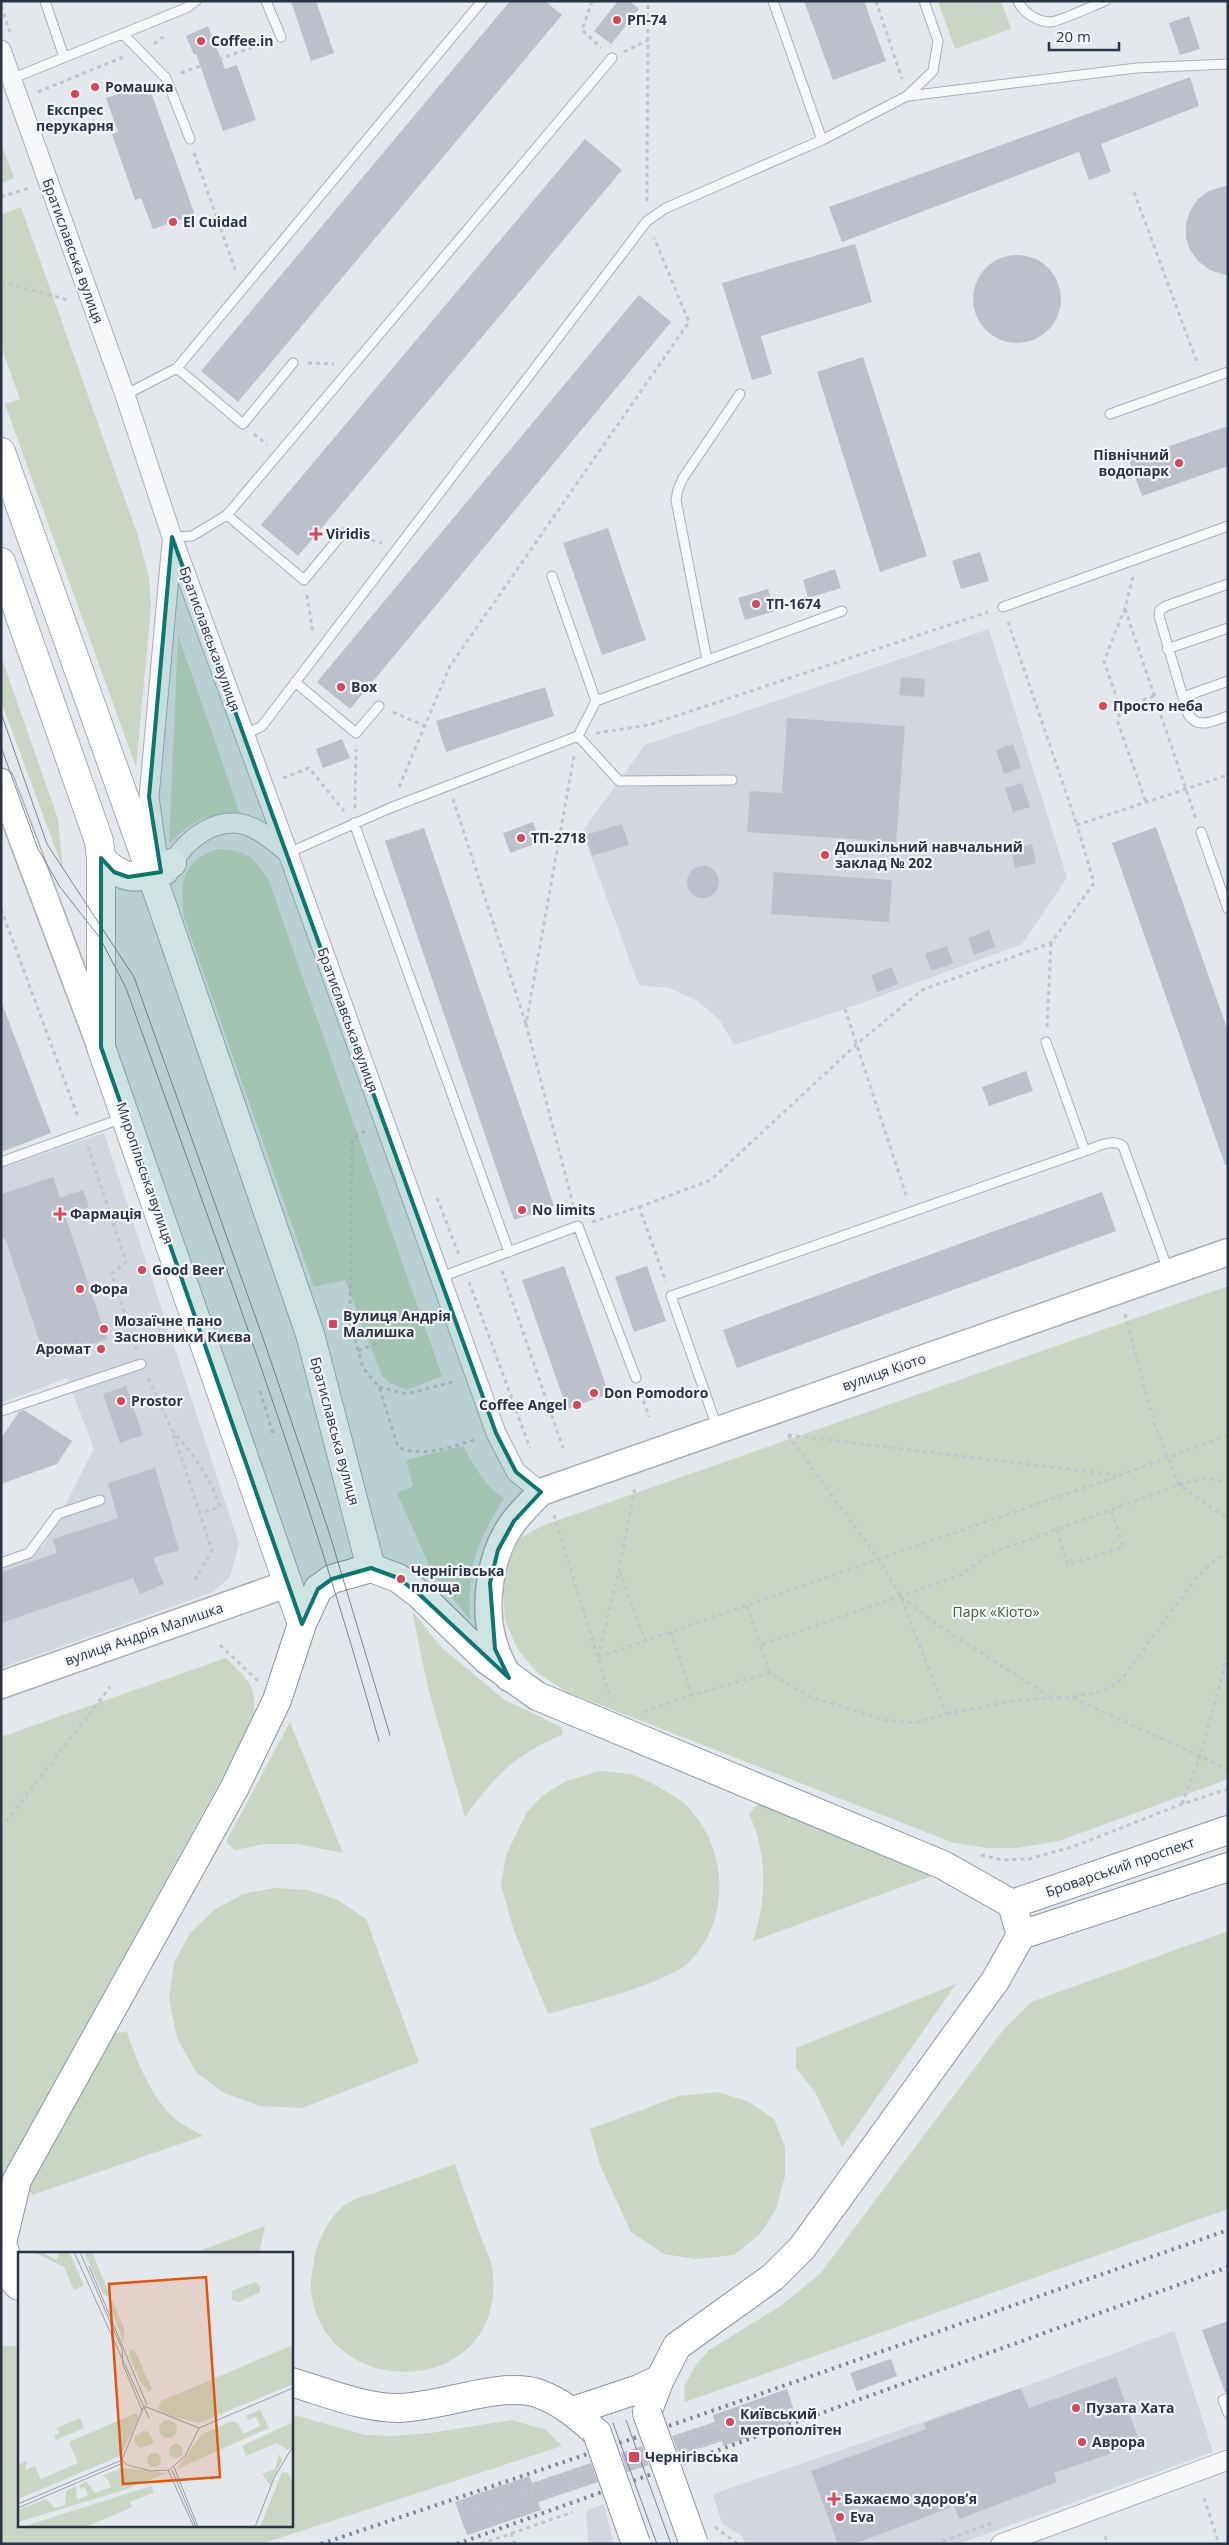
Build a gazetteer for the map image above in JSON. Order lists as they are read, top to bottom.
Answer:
{
  "streets": {
    "main road": ["Братиславська вулиця", "Миропільська вулиця", "Броварський проспект"],
    "street": ["вулиця Кіото", "вулиця Андрія Малишка"]
  },
  "crossings": [
    ["Братиславська вулиця", "вулиця Кіото"],
    ["Миропільська вулиця", "вулиця Андрія Малишка"]
  ],
  "parks": ["Парк «Кіото»"],
  "places": {
    "other": [
      "РП-74",
      "Coffee.in",
      "Ромашка",
      "Експрес перукарня",
      "El Cuidad",
      "Північний водопарк",
      "ТП-1674",
      "Box",
      "Просто неба",
      "ТП-2718",
      "Дошкільний навчальний заклад № 202",
      "No limits",
      "Good Beer",
      "Фора",
      "Мозаїчне пано Засновники Києва",
      "Аромат",
      "Don Pomodoro",
      "Prostor",
      "Coffee Angel",
      "Чернігівська площа",
      "Пузата Хата",
      "Київський метрополітен",
      "Аврора",
      "Eva"
    ],
    "health": ["Viridis", "Фармація", "Бажаємо здоровʼя"],
    "transit": ["Вулиця Андрія Малишка", "Чернігівська"]
  },
  "scale_bar": "20 m"
}
